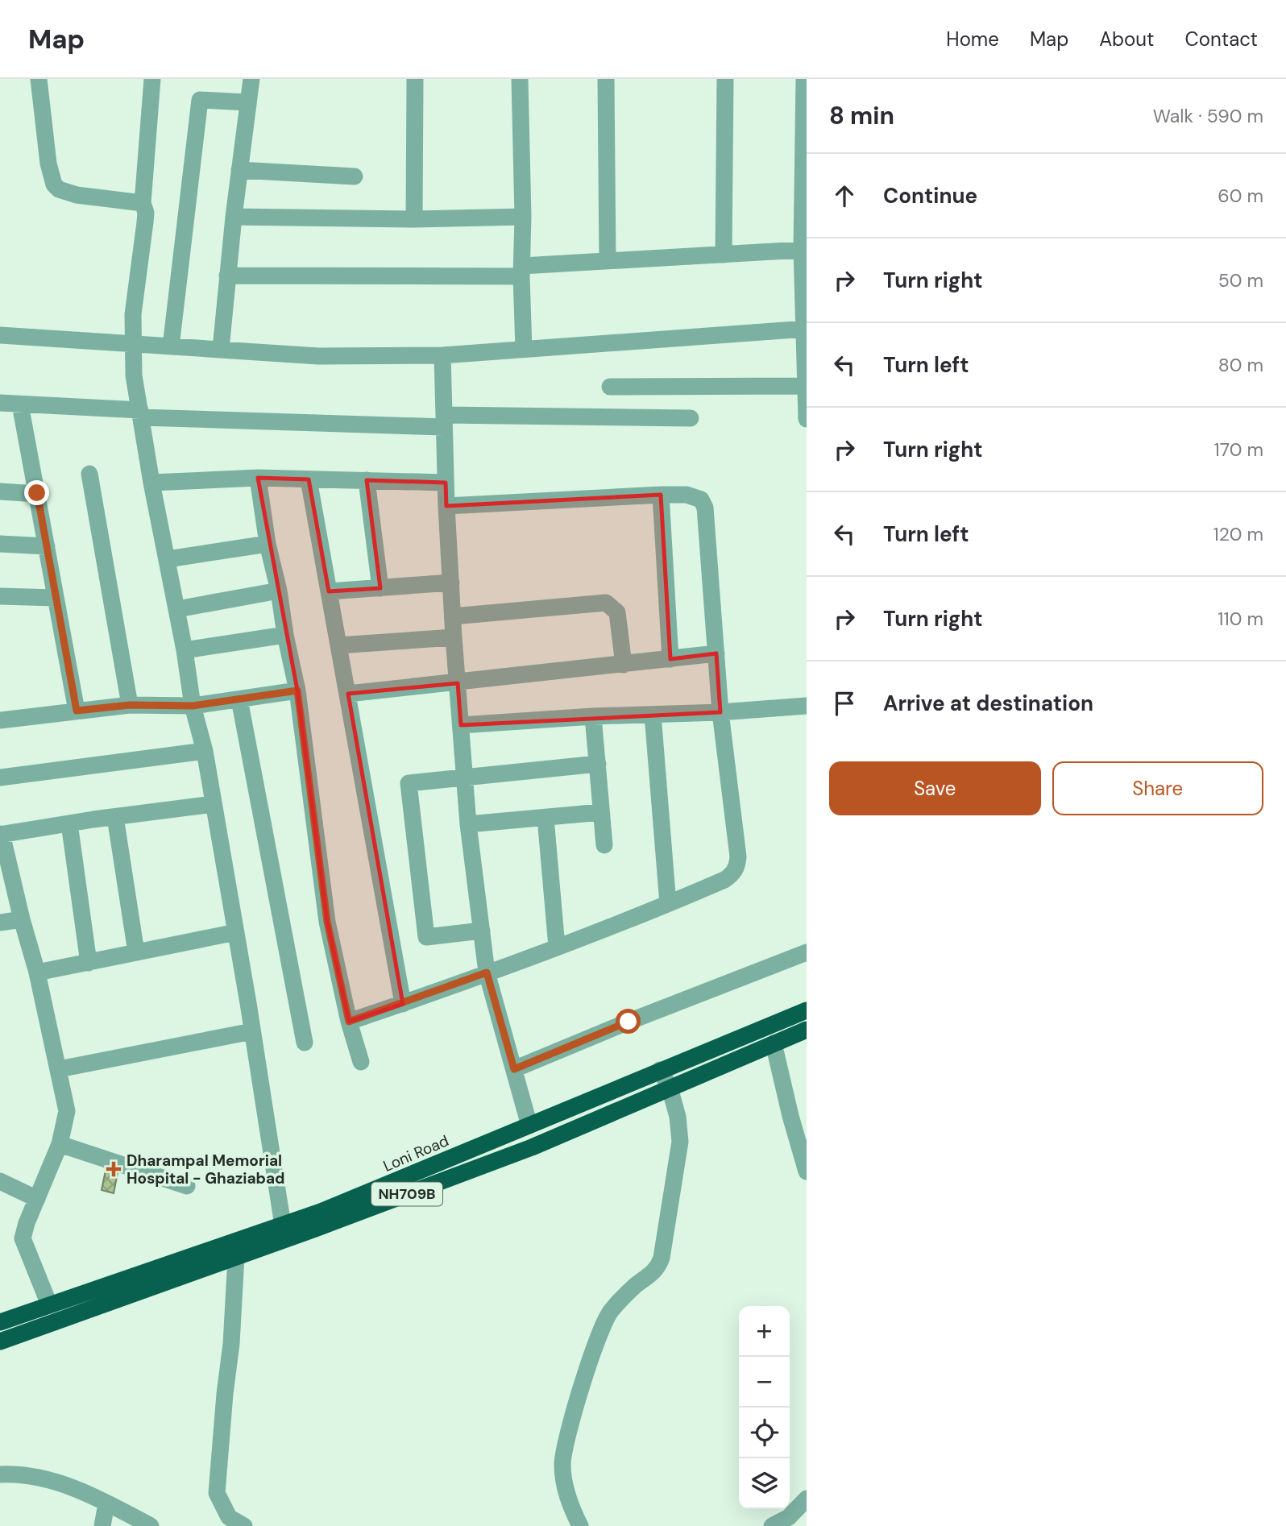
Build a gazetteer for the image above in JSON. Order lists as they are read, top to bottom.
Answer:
{
  "streets": {
    "highway": ["Loni Road", "NH709B"]
  },
  "places": {
    "health": ["Dharampal Memorial Hospital - Ghaziabad"]
  },
  "page": {
    "header": "Map",
    "nav": [
      "Home",
      "Map",
      "About",
      "Contact"
    ],
    "heading": ["8 min", "Walk · 590 m"],
    "list": [
      ["Continue", "60 m"],
      ["Turn right", "50 m"],
      ["Turn left", "80 m"],
      ["Turn right", "170 m"],
      ["Turn left", "120 m"],
      ["Turn right", "110 m"],
      "Arrive at destination"
    ],
    "buttons": ["Save", "Share"],
    "map_buttons": ["+", "−"]
  }
}
